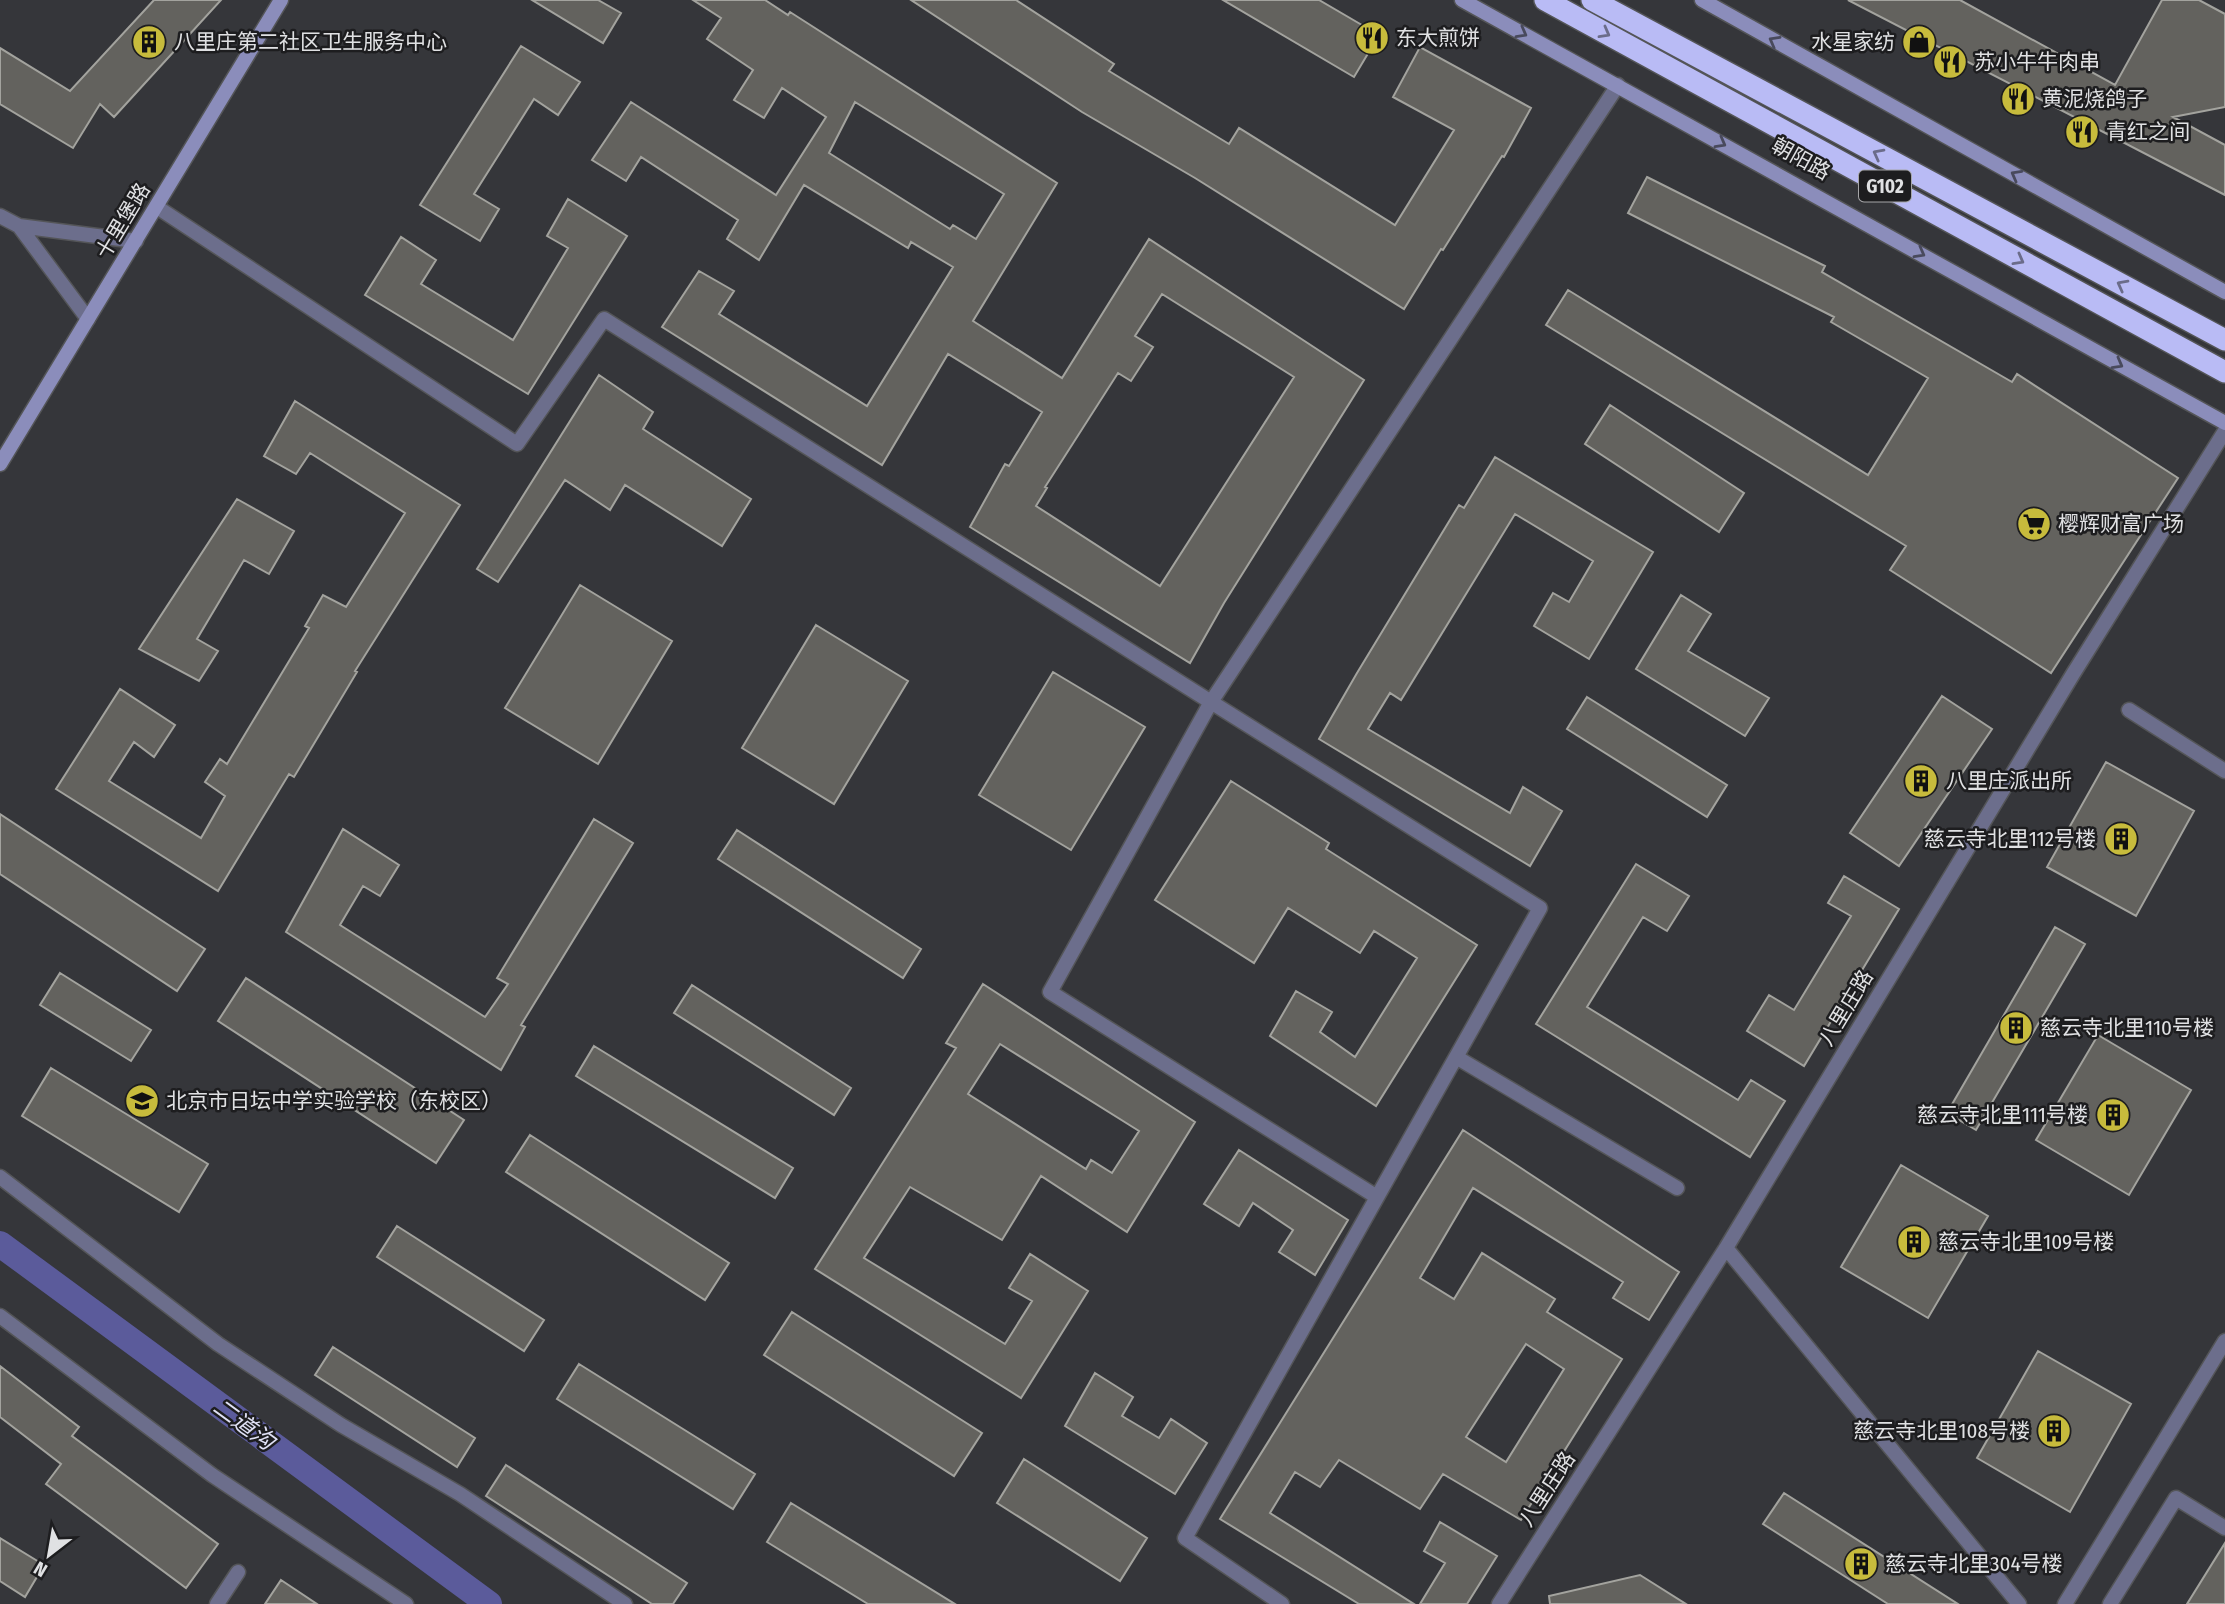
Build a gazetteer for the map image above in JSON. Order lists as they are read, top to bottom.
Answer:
{
  "streets": {
    "highway": ["朝阳路", "G102"],
    "street": ["十里堡路", "八里庄路"]
  },
  "water": ["二道沟"],
  "places": {
    "restaurant": [
      "东大煎饼",
      "苏小牛牛肉串",
      "黄泥烧鸽子",
      "青红之间"
    ],
    "building": [
      "八里庄第二社区卫生服务中心",
      "八里庄派出所",
      "慈云寺北里112号楼",
      "慈云寺北里110号楼",
      "慈云寺北里111号楼",
      "慈云寺北里109号楼",
      "慈云寺北里108号楼",
      "慈云寺北里304号楼"
    ],
    "shop": ["水星家纺"],
    "supermarket": ["樱辉财富广场"],
    "school or university": ["北京市日坛中学实验学校（东校区）"]
  },
  "north": "bottom left"
}
